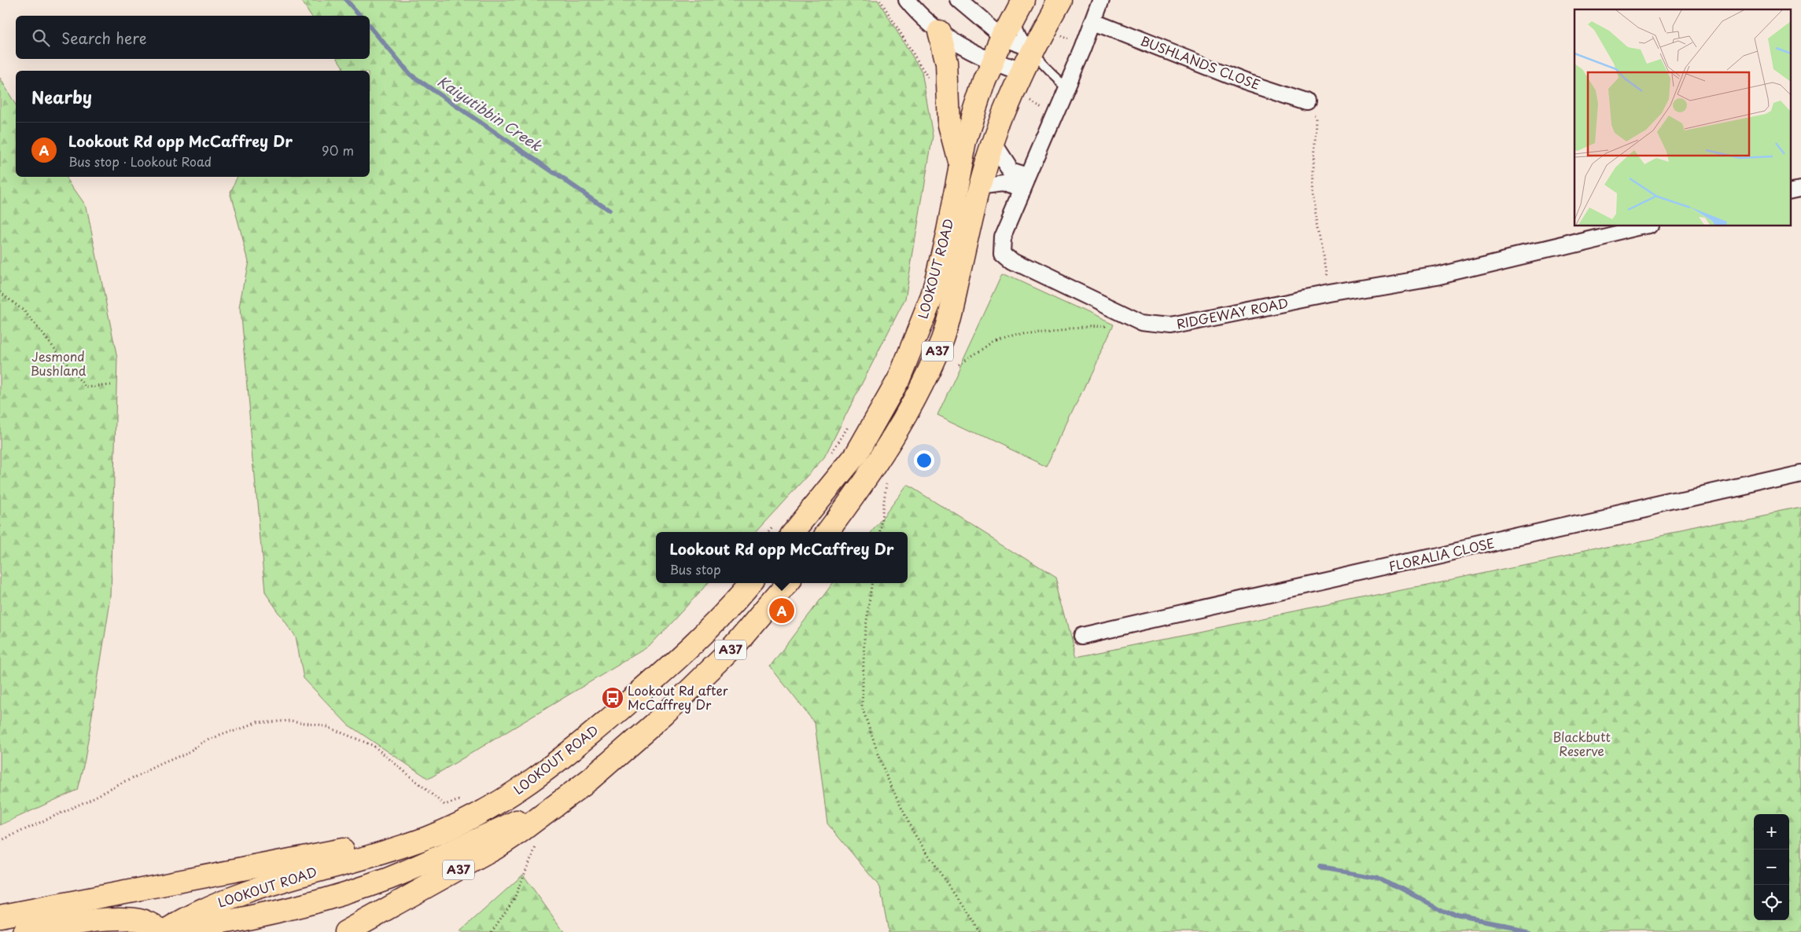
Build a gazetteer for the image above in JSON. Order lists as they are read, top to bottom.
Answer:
{
  "streets": {
    "highway": ["LOOKOUT ROAD", "A37"],
    "street": ["BUSHLANDS CLOSE", "RIDGEWAY ROAD", "FLORALIA CLOSE"]
  },
  "crossings": [
    ["BUSHLANDS CLOSE", "RIDGEWAY ROAD"]
  ],
  "water": ["Kaiyutibbin Creek"],
  "parks": ["Jesmond Bushland", "Blackbutt Reserve"],
  "places": {
    "bus stop": ["Lookout Rd after McCaffrey Dr"]
  },
  "page": {
    "search": "Search here",
    "heading": "Nearby",
    "list": [
      {
        "mark": "A",
        "name": "Lookout Rd opp McCaffrey Dr",
        "note": "Bus stop · Lookout Road",
        "value": "90 m"
      }
    ],
    "popup": ["Lookout Rd opp McCaffrey Dr", "Bus stop"],
    "pins": "A",
    "map_buttons": ["+", "−"]
  }
}
